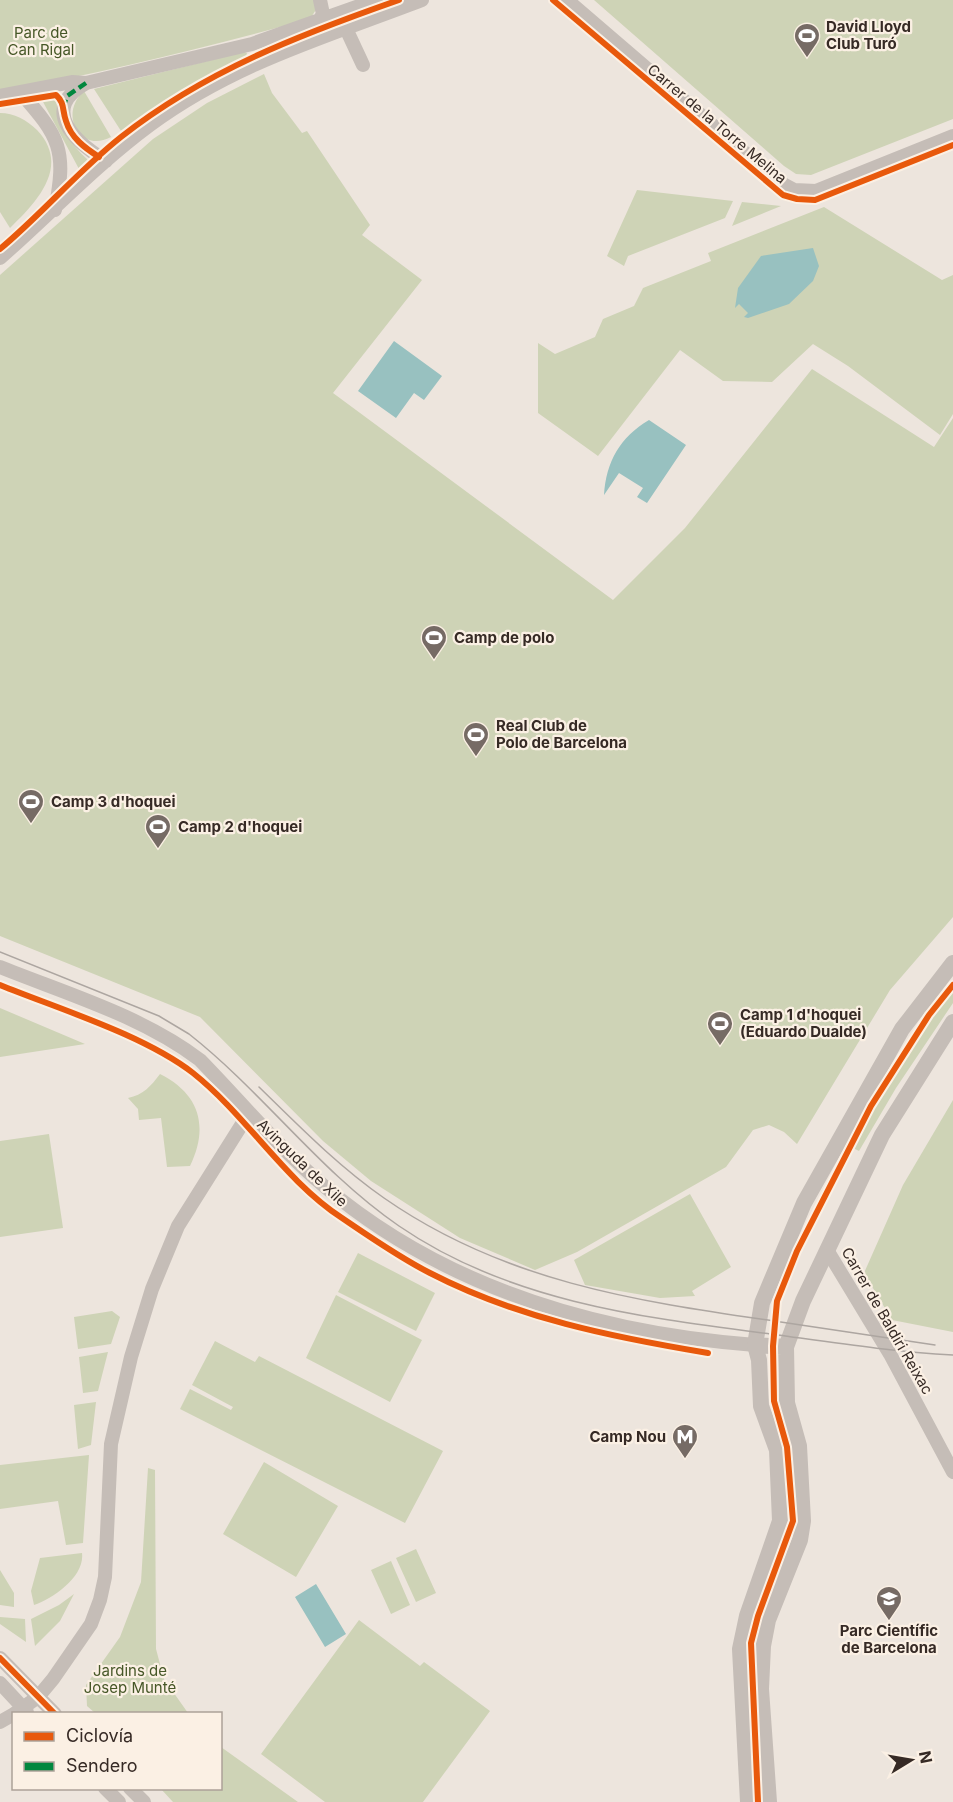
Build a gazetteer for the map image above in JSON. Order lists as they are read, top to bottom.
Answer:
{
  "streets": {
    "street": ["Carrer de la Torre Melina", "Avinguda de Xile", "Carrer de Baldiri Reixac"]
  },
  "parks": ["Parc de Can Rigal", "Jardins de Josep Munté"],
  "places": {
    "sports": [
      "David Lloyd Club Turó",
      "Camp de polo",
      "Real Club de Polo de Barcelona",
      "Camp 3 d'hoquei",
      "Camp 2 d'hoquei",
      "Camp 1 d'hoquei (Eduardo Dualde)"
    ],
    "metro station": ["Camp Nou"],
    "school or university": ["Parc Científic de Barcelona"]
  },
  "legend": ["Ciclovía", "Sendero"],
  "north": "right"
}
